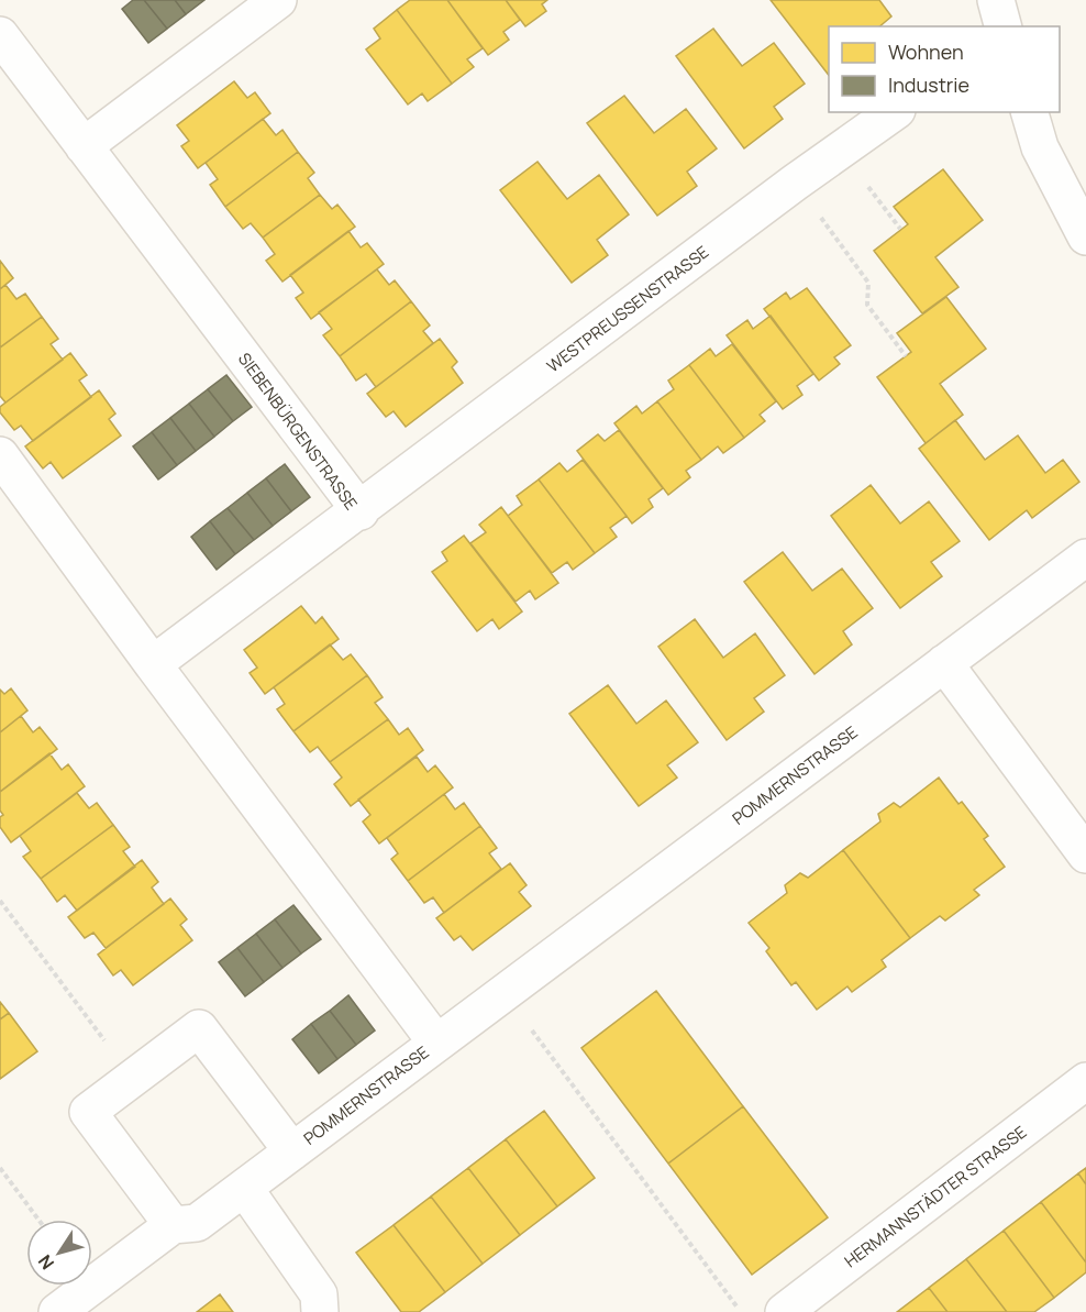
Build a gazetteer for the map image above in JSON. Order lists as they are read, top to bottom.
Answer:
{
  "streets": {
    "street": [
      "WESTPREUSSENSTRASSE",
      "SIEBENBÜRGENSTRASSE",
      "POMMERNSTRASSE",
      "HERMANNSTÄDTER STRASSE"
    ]
  },
  "crossings": [
    ["WESTPREUSSENSTRASSE", "SIEBENBÜRGENSTRASSE"]
  ],
  "legend": ["Wohnen", "Industrie"],
  "north": "bottom left"
}
